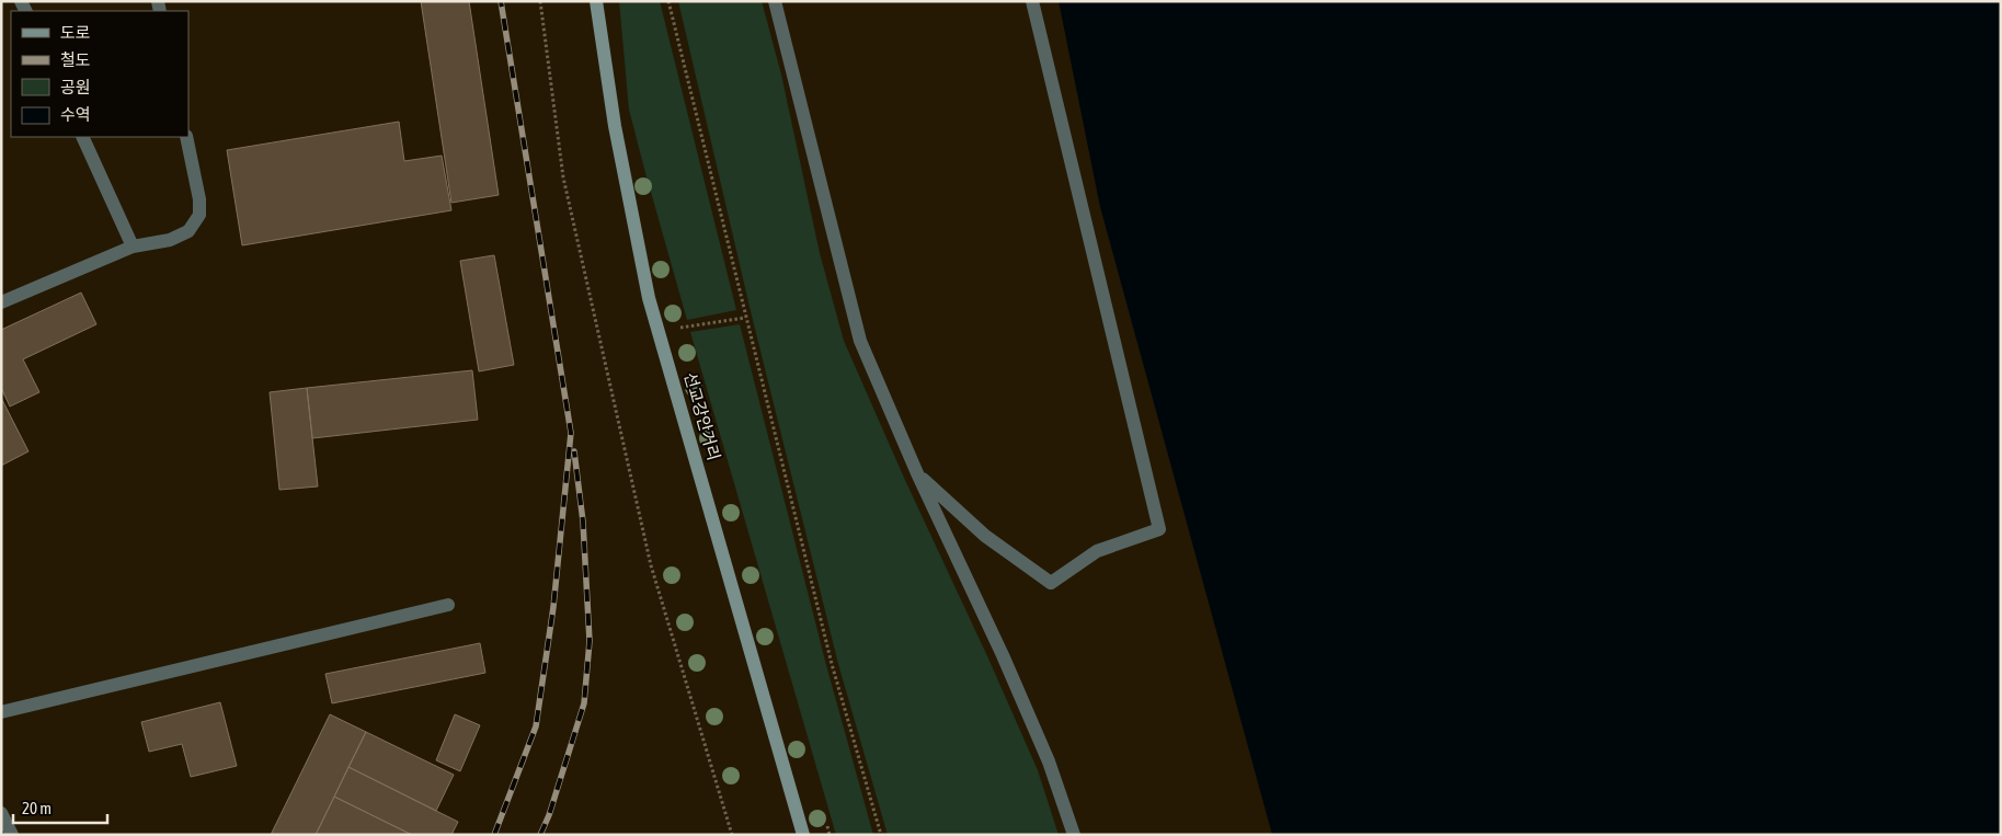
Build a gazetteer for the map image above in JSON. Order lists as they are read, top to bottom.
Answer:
{
  "streets": {
    "main road": ["선교강안거리"]
  },
  "legend": [
    "도로",
    "철도",
    "공원",
    "수역"
  ],
  "scale_bar": "20 m"
}
